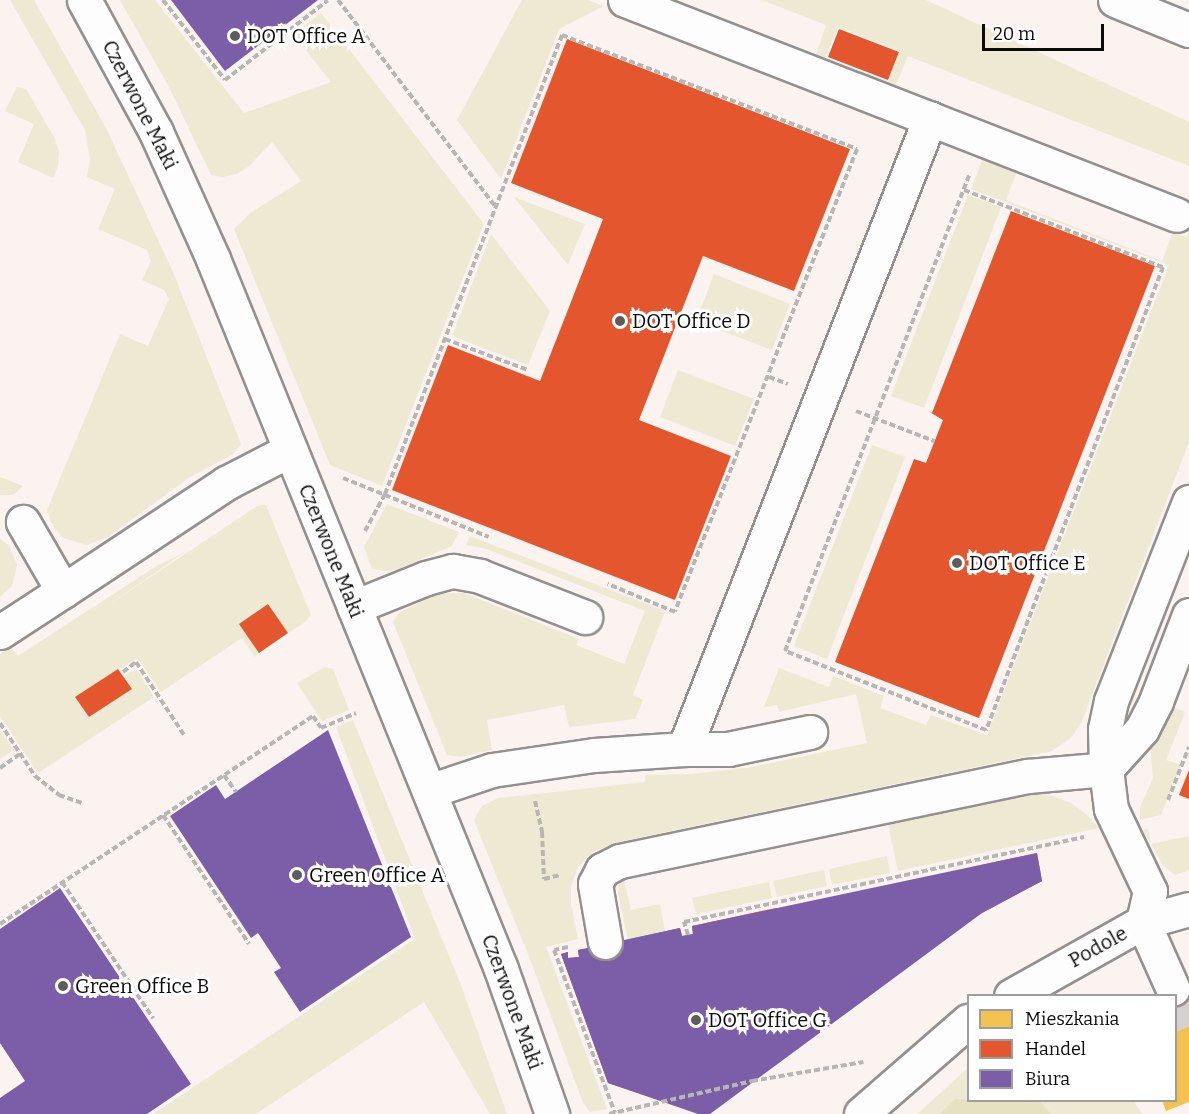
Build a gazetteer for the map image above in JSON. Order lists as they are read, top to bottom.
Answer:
{
  "streets": {
    "street": ["Czerwone Maki", "Podole"]
  },
  "places": [
    "DOT Office A",
    "DOT Office D",
    "DOT Office E",
    "Green Office A",
    "Green Office B",
    "DOT Office G"
  ],
  "legend": ["Mieszkania", "Handel", "Biura"],
  "scale_bar": "20 m"
}
